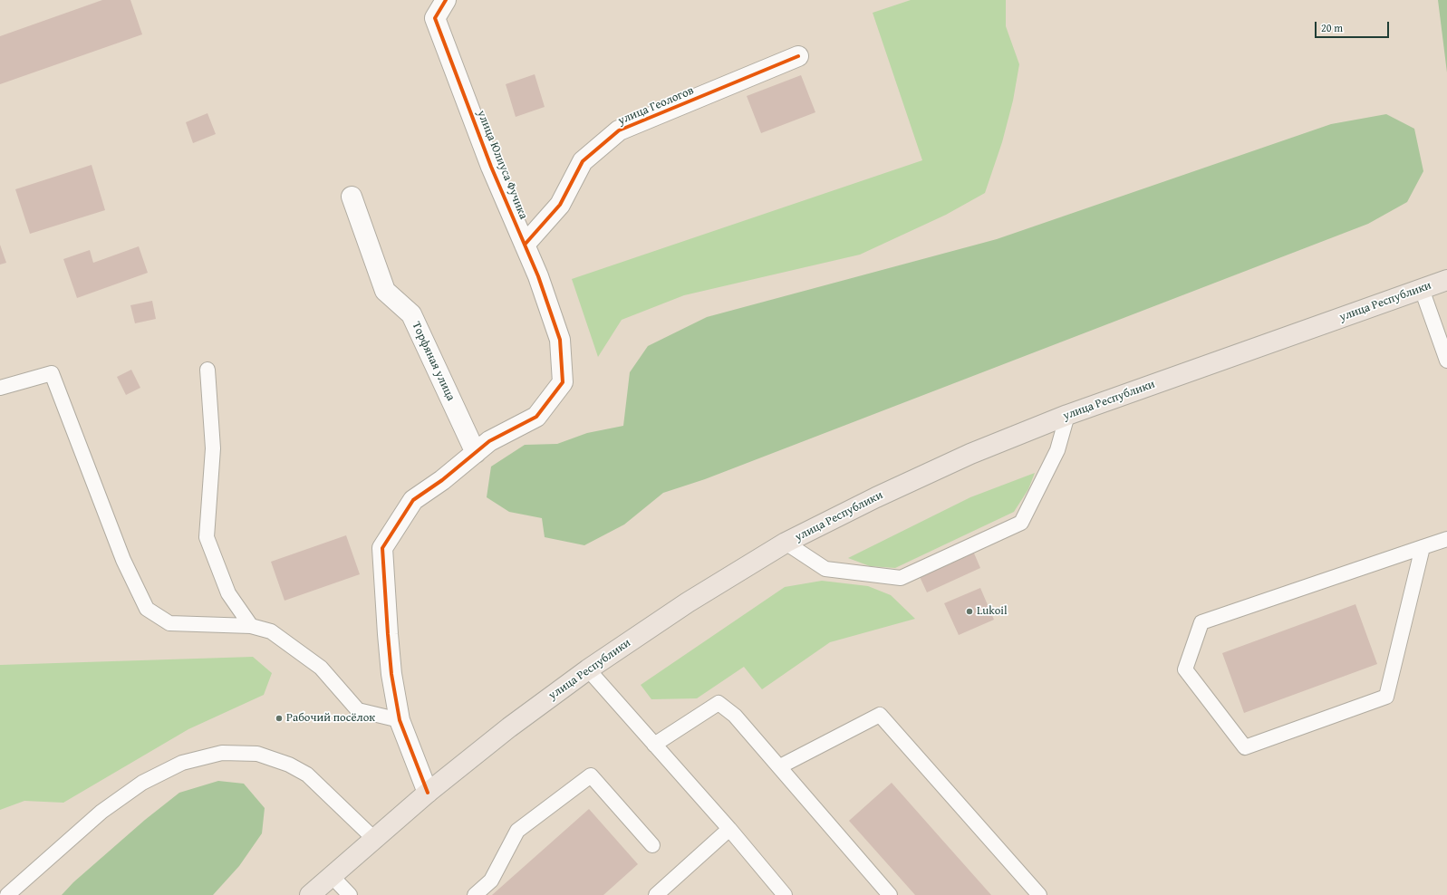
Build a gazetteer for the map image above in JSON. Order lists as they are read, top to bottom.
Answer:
{
  "streets": {
    "main road": ["улица Республики"],
    "street": ["улица Геологов", "улица Юлиуса Фучика", "Торфяная улица"]
  },
  "crossings": [
    ["улица Геологов", "улица Юлиуса Фучика"],
    ["улица Юлиуса Фучика", "улица Республики"],
    ["улица Юлиуса Фучика", "Торфяная улица"]
  ],
  "places": ["Lukoil", "Рабочий посёлок"],
  "scale_bar": "20 m"
}
